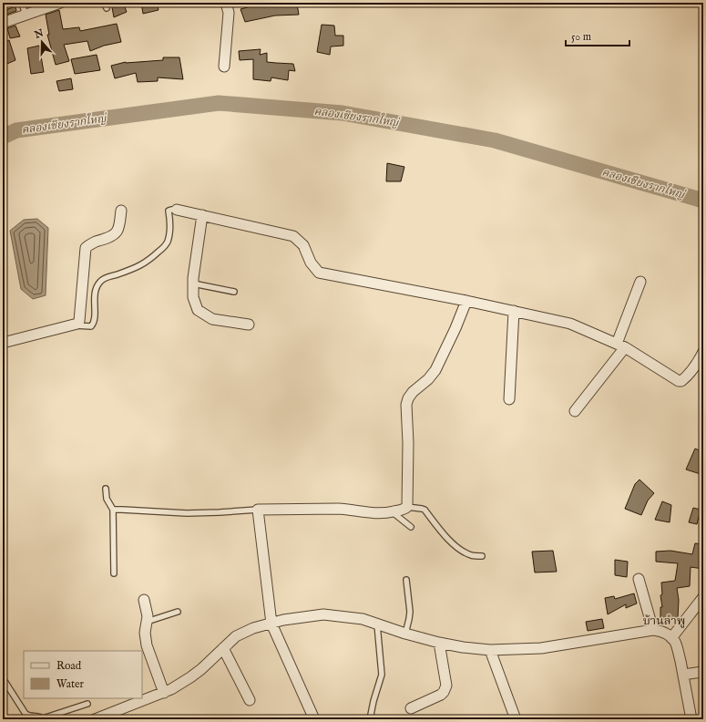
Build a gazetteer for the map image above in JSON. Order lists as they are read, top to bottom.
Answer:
{
  "districts": ["บ้านลำพู"],
  "water": ["คลองเชียงรากใหญ่"],
  "legend": ["Road", "Water"],
  "scale_bar": "50 m",
  "north": "top"
}
